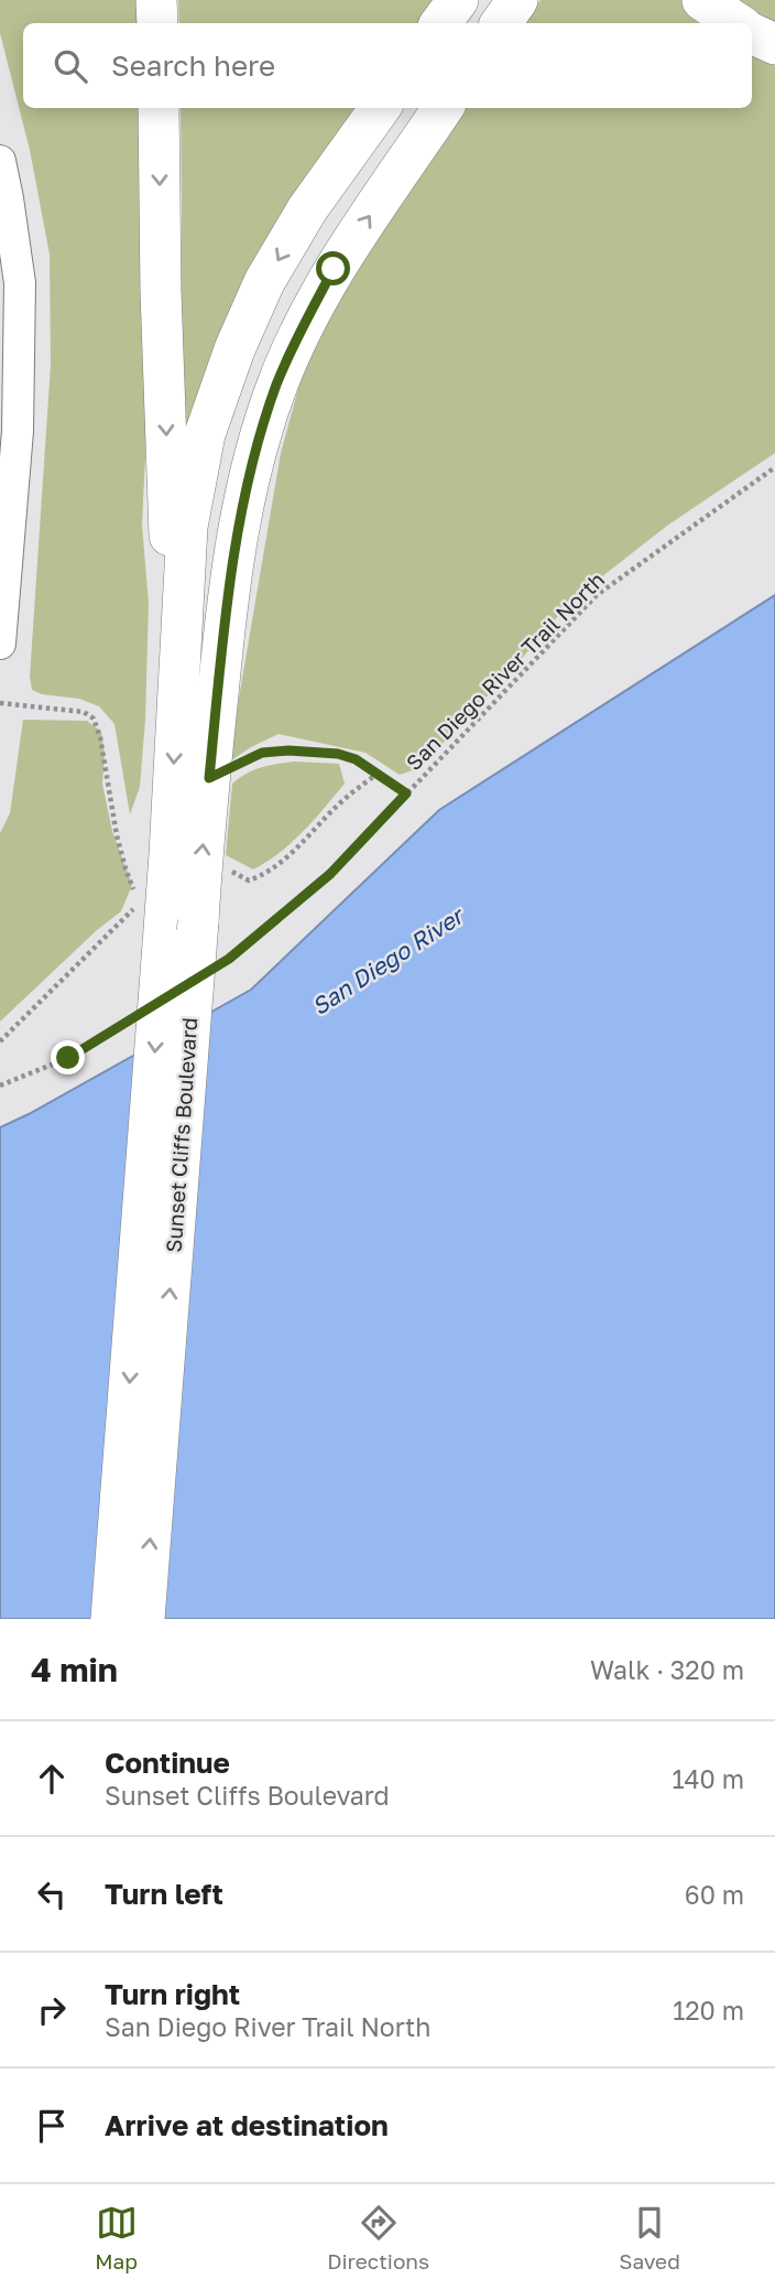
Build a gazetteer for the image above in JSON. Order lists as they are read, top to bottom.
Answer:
{
  "streets": {
    "main road": ["Sunset Cliffs Boulevard"],
    "path": ["San Diego River Trail North"]
  },
  "water": ["San Diego River"],
  "page": {
    "search": "Search here",
    "heading": ["4 min", "Walk · 320 m"],
    "list": [
      ["Continue", "Sunset Cliffs Boulevard", "140 m"],
      ["Turn left", "60 m"],
      ["Turn right", "San Diego River Trail North", "120 m"],
      "Arrive at destination"
    ],
    "nav": ["Map", "Directions", "Saved"]
  }
}
